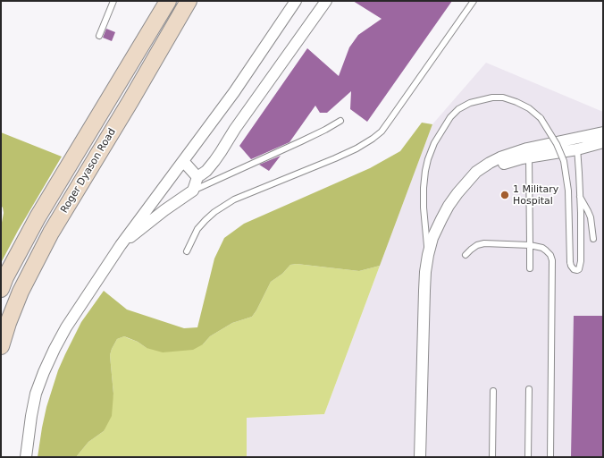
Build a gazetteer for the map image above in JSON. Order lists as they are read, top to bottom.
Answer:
{
  "streets": {
    "main road": ["Roger Dyason Road"]
  },
  "places": ["1 Military Hospital"]
}
